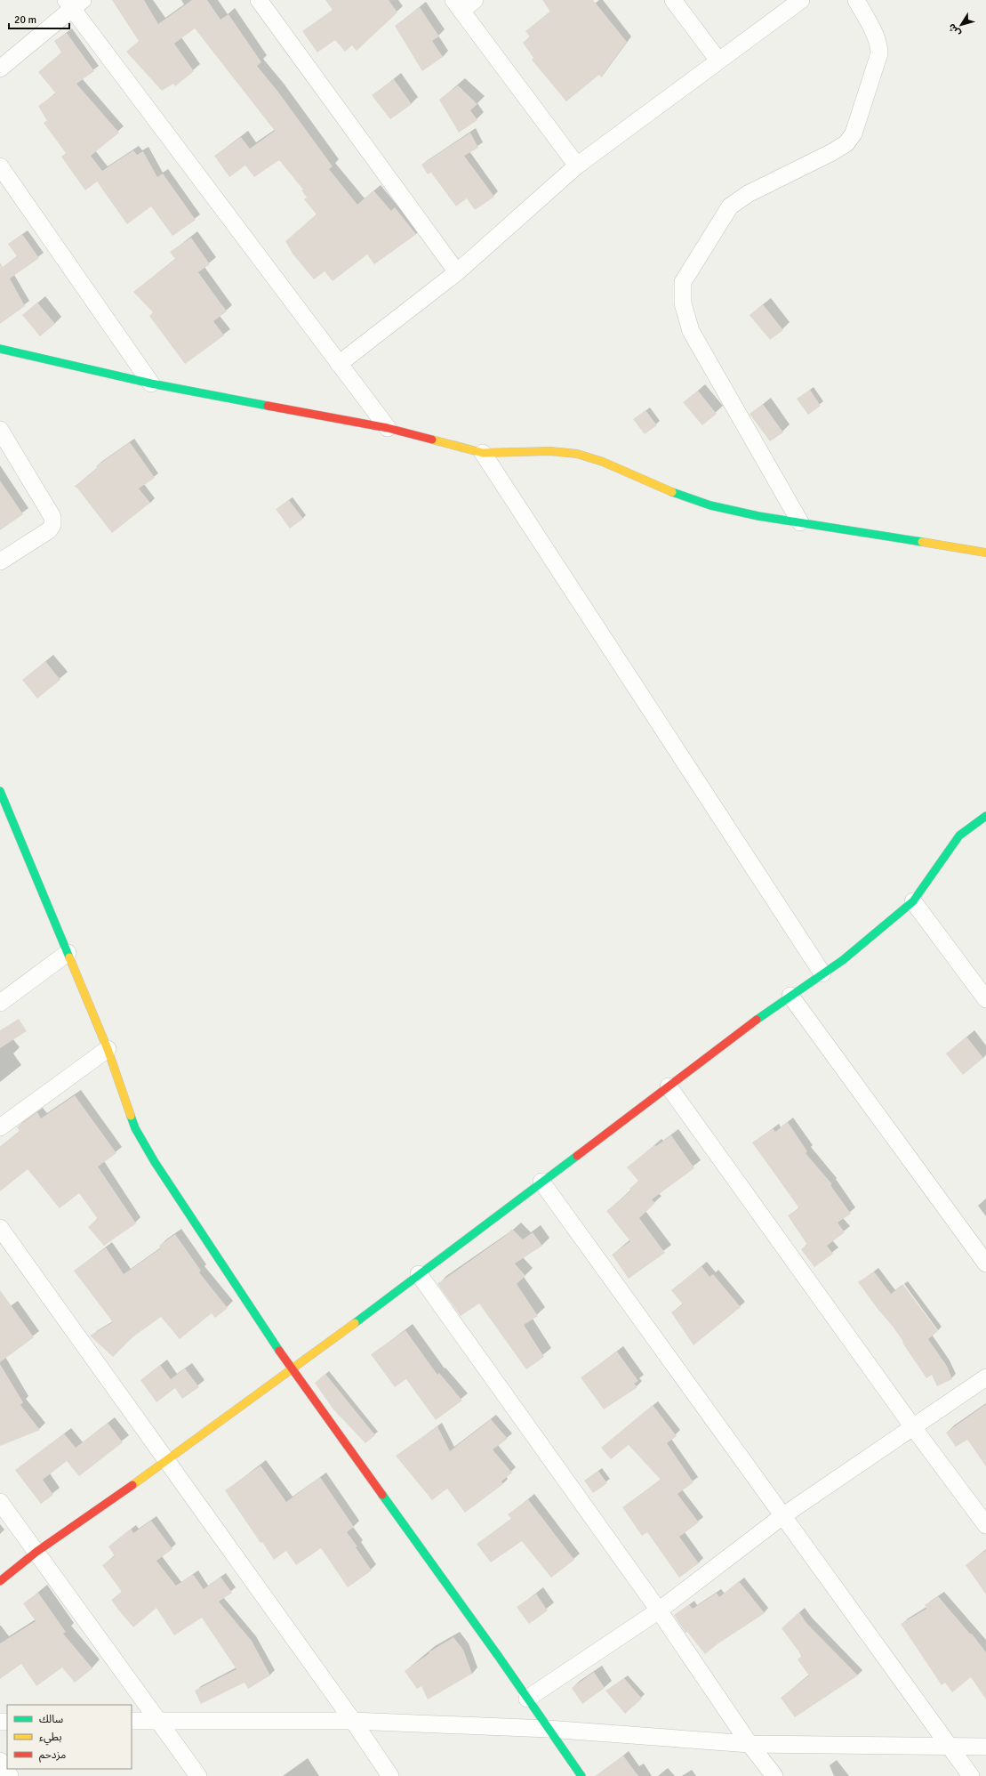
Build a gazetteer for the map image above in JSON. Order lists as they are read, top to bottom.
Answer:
{
  "legend": ["سالك", "بطيء", "مزدحم"],
  "scale_bar": "20 m",
  "north": "bottom left"
}
